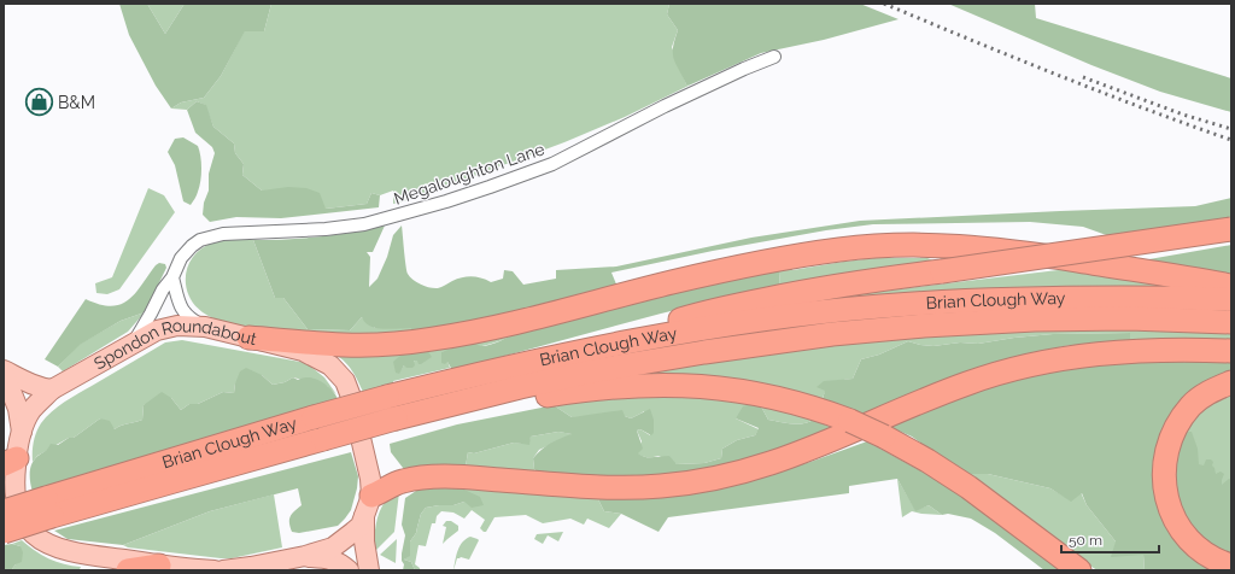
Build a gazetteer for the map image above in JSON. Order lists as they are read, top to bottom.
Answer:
{
  "streets": {
    "highway": ["Brian Clough Way"],
    "main road": ["Spondon Roundabout"],
    "street": ["Megaloughton Lane"]
  },
  "crossings": [
    ["Megaloughton Lane", "Spondon Roundabout"]
  ],
  "places": {
    "shop": ["B&M"]
  },
  "scale_bar": "50 m"
}
